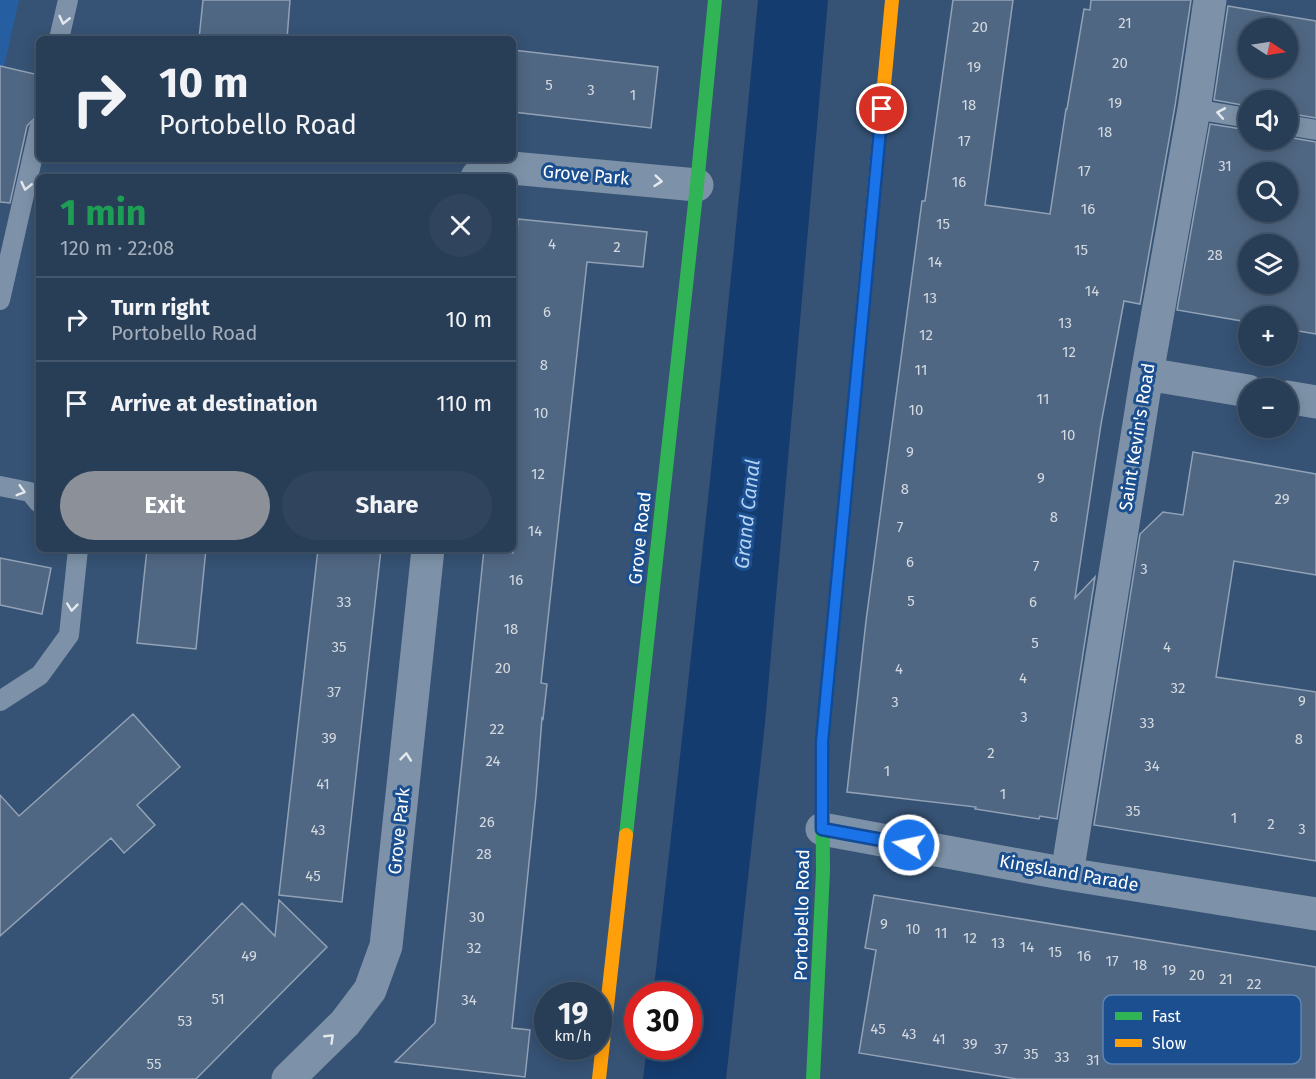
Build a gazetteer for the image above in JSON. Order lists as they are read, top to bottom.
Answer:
{
  "streets": {
    "main road": ["Grove Road", "Portobello Road"],
    "street": ["Grove Park", "Saint Kevin's Road", "Kingsland Parade"]
  },
  "crossings": [
    ["Grove Park", "Grove Road"],
    ["Saint Kevin's Road", "Kingsland Parade"],
    ["Kingsland Parade", "Portobello Road"]
  ],
  "one_way": ["Grove Park"],
  "water": ["Grand Canal"],
  "house_numbers": [
    "21",
    "20",
    "20",
    "19",
    "5",
    "3",
    "1",
    "19",
    "18",
    "18",
    "17",
    "31",
    "17",
    "16",
    "16",
    "15",
    "4",
    "2",
    "15",
    "28",
    "14",
    "14",
    "13",
    "6",
    "13",
    "12",
    "12",
    "8",
    "11",
    "11",
    "10",
    "10",
    "10",
    "9",
    "12",
    "9",
    "8",
    "29",
    "8",
    "7",
    "14",
    "6",
    "7",
    "3",
    "16",
    "5",
    "33",
    "6",
    "18",
    "5",
    "35",
    "4",
    "20",
    "4",
    "4",
    "32",
    "37",
    "9",
    "3",
    "3",
    "33",
    "22",
    "39",
    "8",
    "2",
    "24",
    "34",
    "1",
    "41",
    "1",
    "35",
    "1",
    "26",
    "2",
    "3",
    "43",
    "28",
    "45",
    "30",
    "9",
    "10",
    "11",
    "12",
    "13",
    "14",
    "32",
    "15",
    "49",
    "16",
    "17",
    "18",
    "19",
    "20",
    "21",
    "22",
    "51",
    "34",
    "53",
    "45",
    "43",
    "41",
    "39",
    "37",
    "35",
    "33",
    "31",
    "55"
  ],
  "legend": ["Fast", "Slow"],
  "north": "right",
  "page": {
    "map_buttons": ["+", "−"],
    "turn": ["10 m", "Portobello Road"],
    "heading": ["1 min", "120 m · 22:08"],
    "list": [
      {
        "name": "Turn right",
        "note": "Portobello Road",
        "value": "10 m"
      },
      {
        "name": "Arrive at destination",
        "value": "110 m"
      }
    ],
    "buttons": ["Exit", "Share"],
    "speed": "19 km/h",
    "limit": "30"
  }
}
